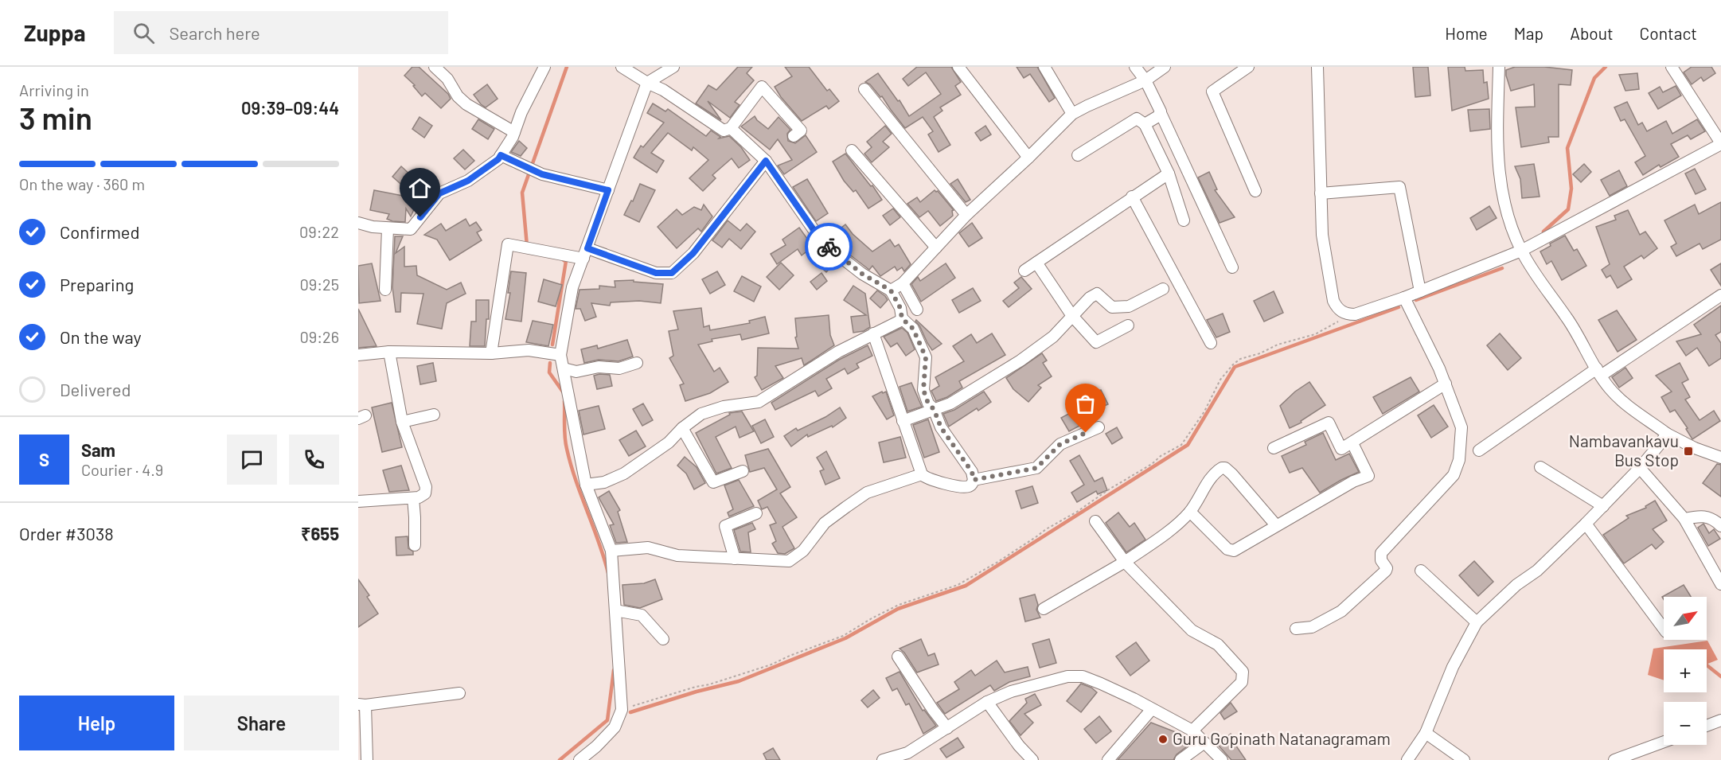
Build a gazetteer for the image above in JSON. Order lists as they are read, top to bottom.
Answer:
{
  "places": {
    "transit": ["Nambavankavu Bus Stop"],
    "other": ["Guru Gopinath Natanagramam"]
  },
  "north": "top right",
  "page": {
    "header": "Zuppa",
    "search": "Search here",
    "nav": [
      "Home",
      "Map",
      "About",
      "Contact"
    ],
    "heading": ["3 min", "Arriving in", "09:39–09:44"],
    "panel": [
      "Sam",
      "Courier · 4.9",
      "Order #3038",
      "₹655"
    ],
    "bar": "On the way · 360 m",
    "list": [
      ["Confirmed", "09:22"],
      ["Preparing", "09:25"],
      ["On the way", "09:26"],
      "Delivered"
    ],
    "round": "S",
    "map_buttons": ["+", "−"],
    "buttons": ["Help", "Share"]
  }
}
